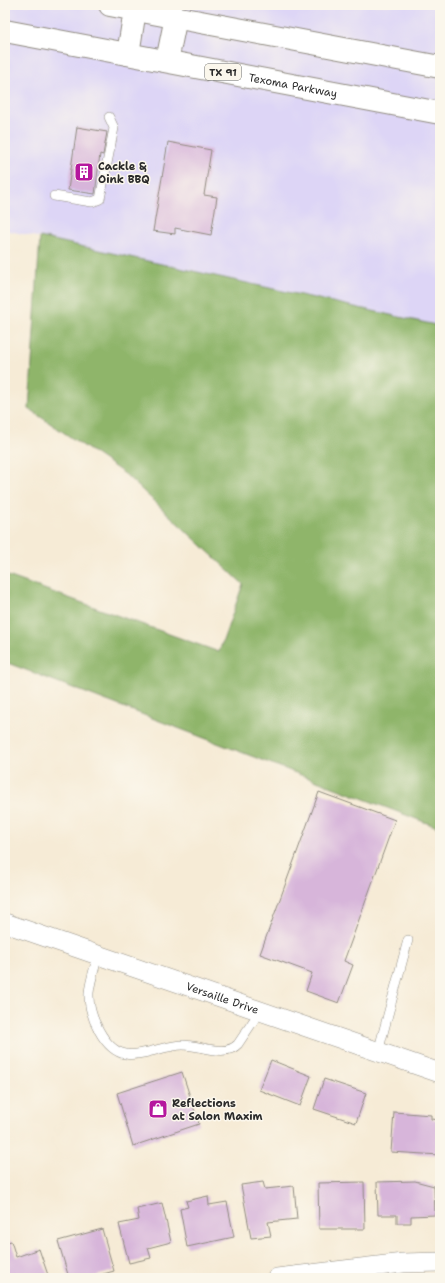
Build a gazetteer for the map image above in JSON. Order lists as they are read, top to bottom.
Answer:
{
  "streets": {
    "main road": ["TX 91", "Texoma Parkway"],
    "street": ["Versaille Drive"]
  },
  "places": {
    "building": ["Cackle & Oink BBQ"],
    "shop": ["Reflections at Salon Maxim"]
  }
}
